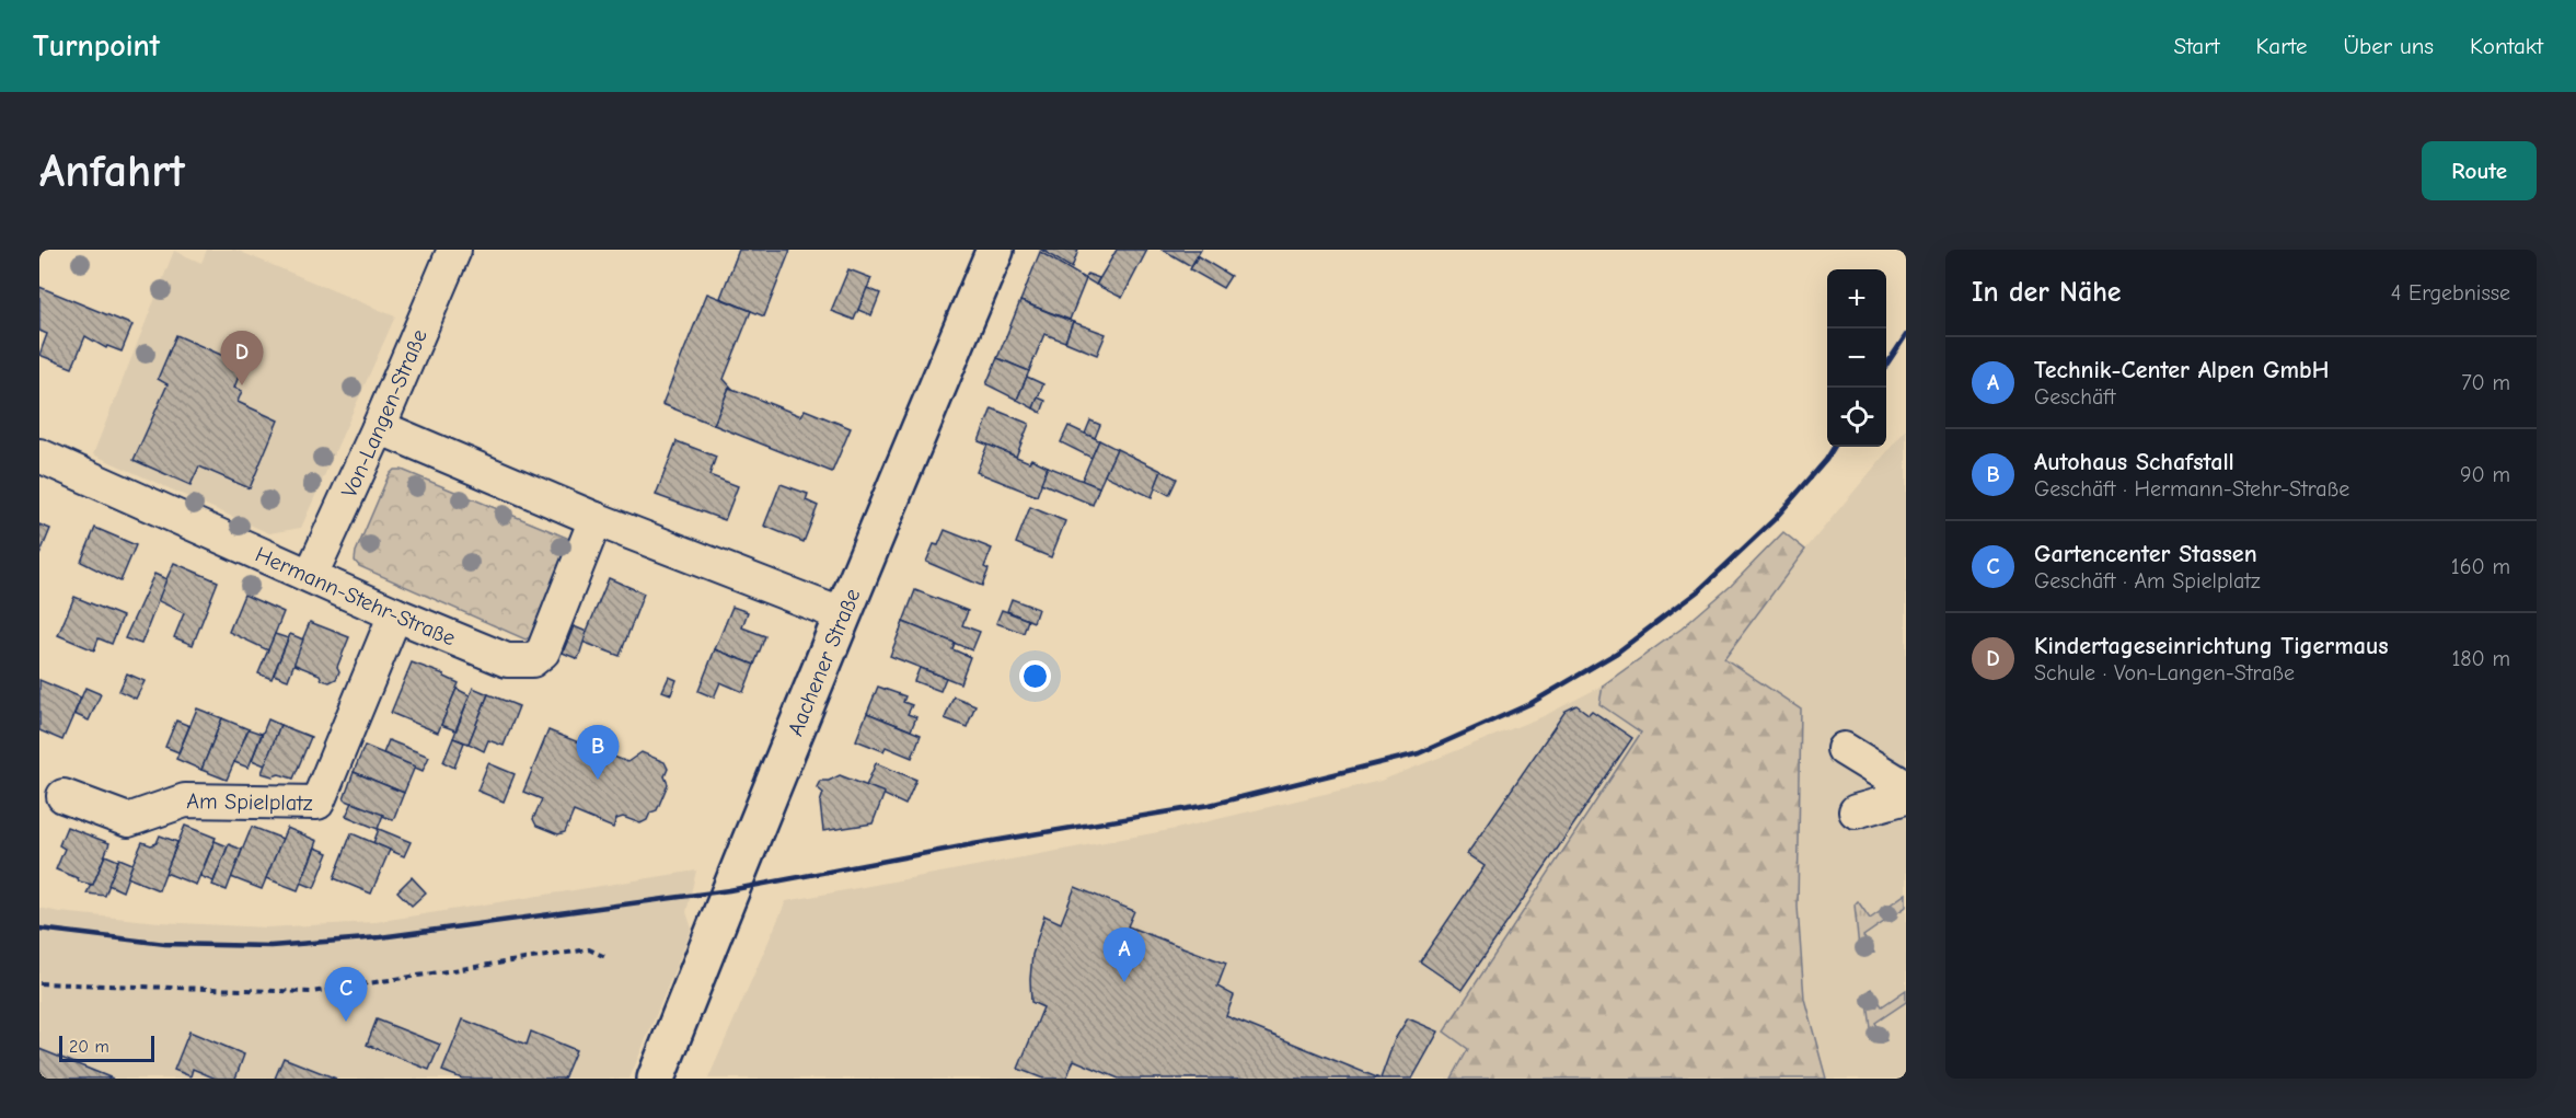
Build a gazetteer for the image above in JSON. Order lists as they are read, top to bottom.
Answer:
{
  "streets": {
    "street": [
      "Von-Langen-Straße",
      "Hermann-Stehr-Straße",
      "Aachener Straße",
      "Am Spielplatz"
    ]
  },
  "crossings": [
    ["Von-Langen-Straße", "Hermann-Stehr-Straße"],
    ["Hermann-Stehr-Straße", "Am Spielplatz"]
  ],
  "scale_bar": "20 m",
  "page": {
    "header": "Turnpoint",
    "nav": [
      "Start",
      "Karte",
      "Über uns",
      "Kontakt"
    ],
    "buttons": "Route",
    "title": "Anfahrt",
    "heading": ["In der Nähe", "4 Ergebnisse"],
    "map_buttons": ["+", "−"],
    "pins": [
      "D",
      "B",
      "A",
      "C"
    ],
    "list": [
      {
        "mark": "A",
        "name": "Technik-Center Alpen GmbH",
        "note": "Geschäft",
        "value": "70 m"
      },
      {
        "mark": "B",
        "name": "Autohaus Schafstall",
        "note": "Geschäft · Hermann-Stehr-Straße",
        "value": "90 m"
      },
      {
        "mark": "C",
        "name": "Gartencenter Stassen",
        "note": "Geschäft · Am Spielplatz",
        "value": "160 m"
      },
      {
        "mark": "D",
        "name": "Kindertageseinrichtung Tigermaus",
        "note": "Schule · Von-Langen-Straße",
        "value": "180 m"
      }
    ],
    "scale": "20 m"
  }
}
